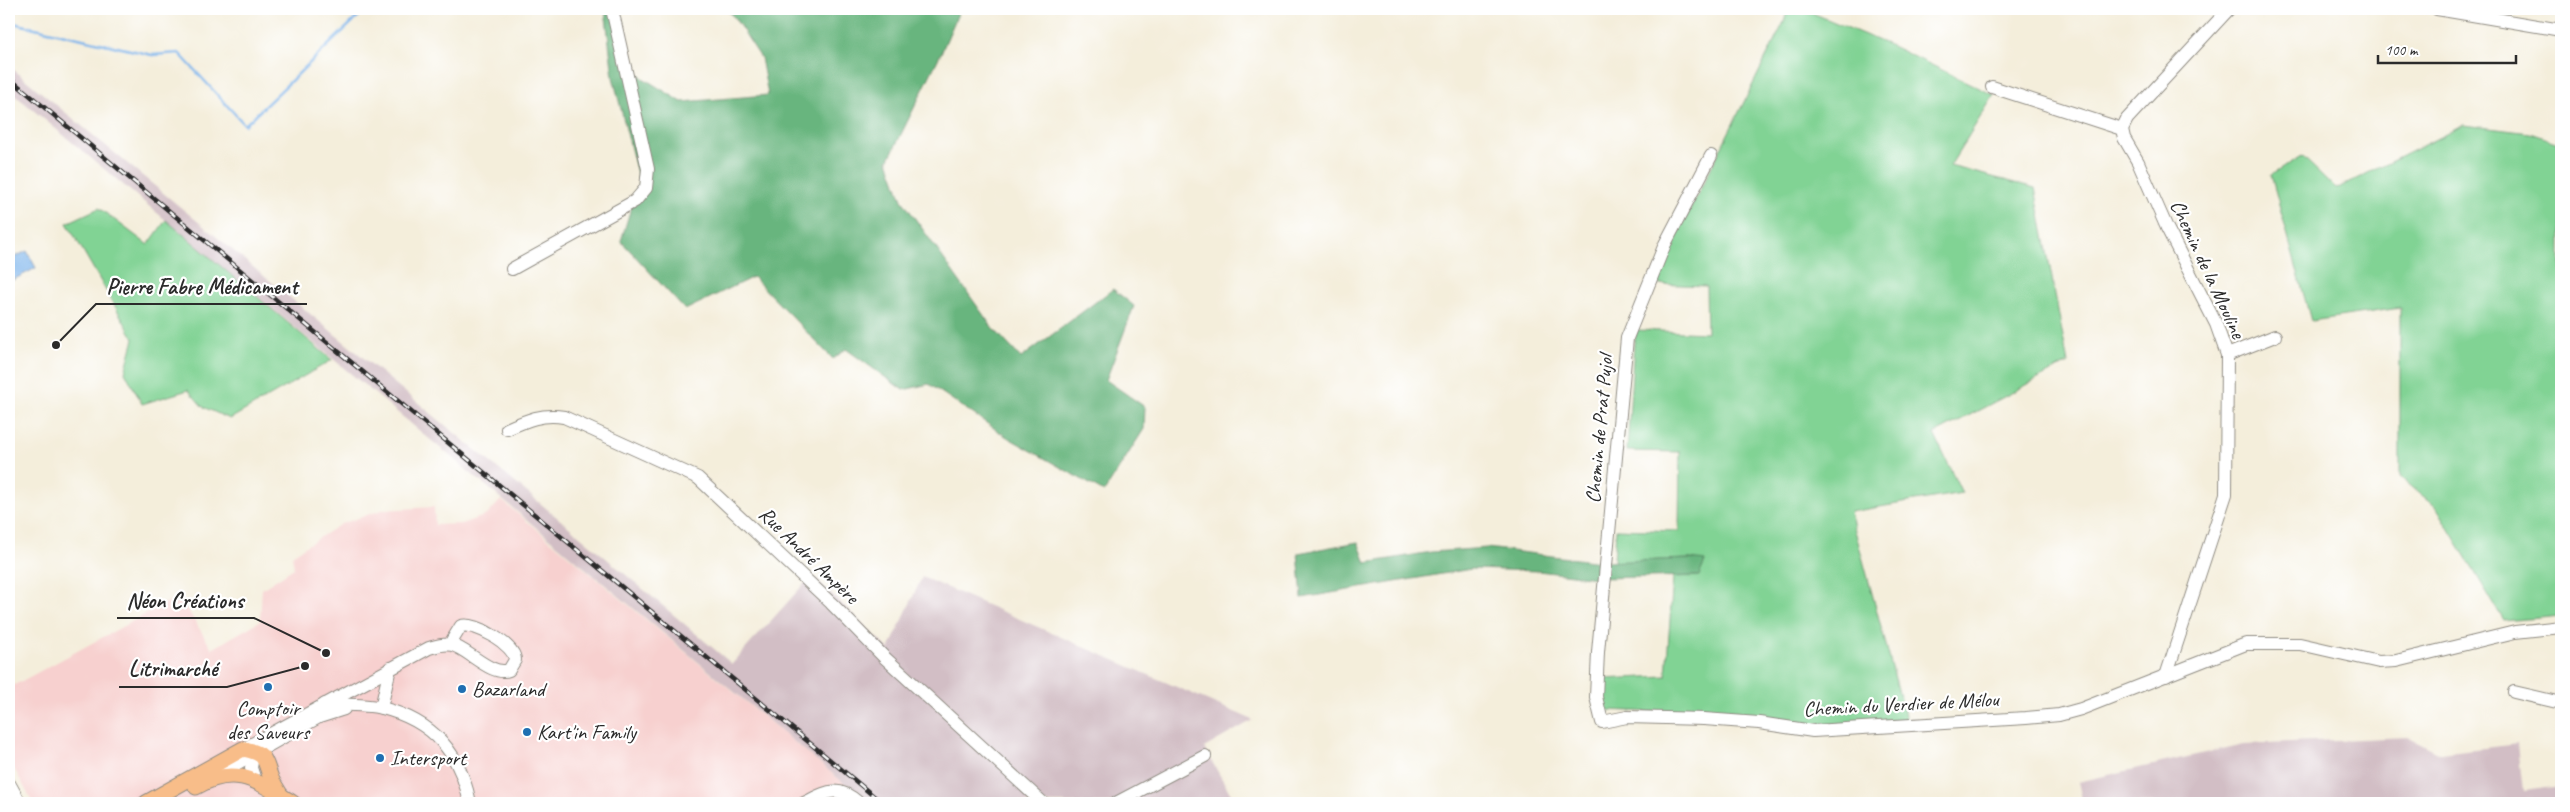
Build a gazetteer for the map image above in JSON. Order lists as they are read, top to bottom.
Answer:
{
  "streets": {
    "street": [
      "Chemin de la Mouline",
      "Chemin de Prat Pujol",
      "Rue André Ampère",
      "Chemin du Verdier de Mélou"
    ]
  },
  "crossings": [
    ["Chemin de la Mouline", "Chemin du Verdier de Mélou"],
    ["Chemin de Prat Pujol", "Chemin du Verdier de Mélou"]
  ],
  "places": [
    "Pierre Fabre Médicament",
    "Néon Créations",
    "Litrimarché",
    "Comptoir des Saveurs",
    "Bazarland",
    "Kart'in Family",
    "Intersport"
  ],
  "scale_bar": "100 m"
}
